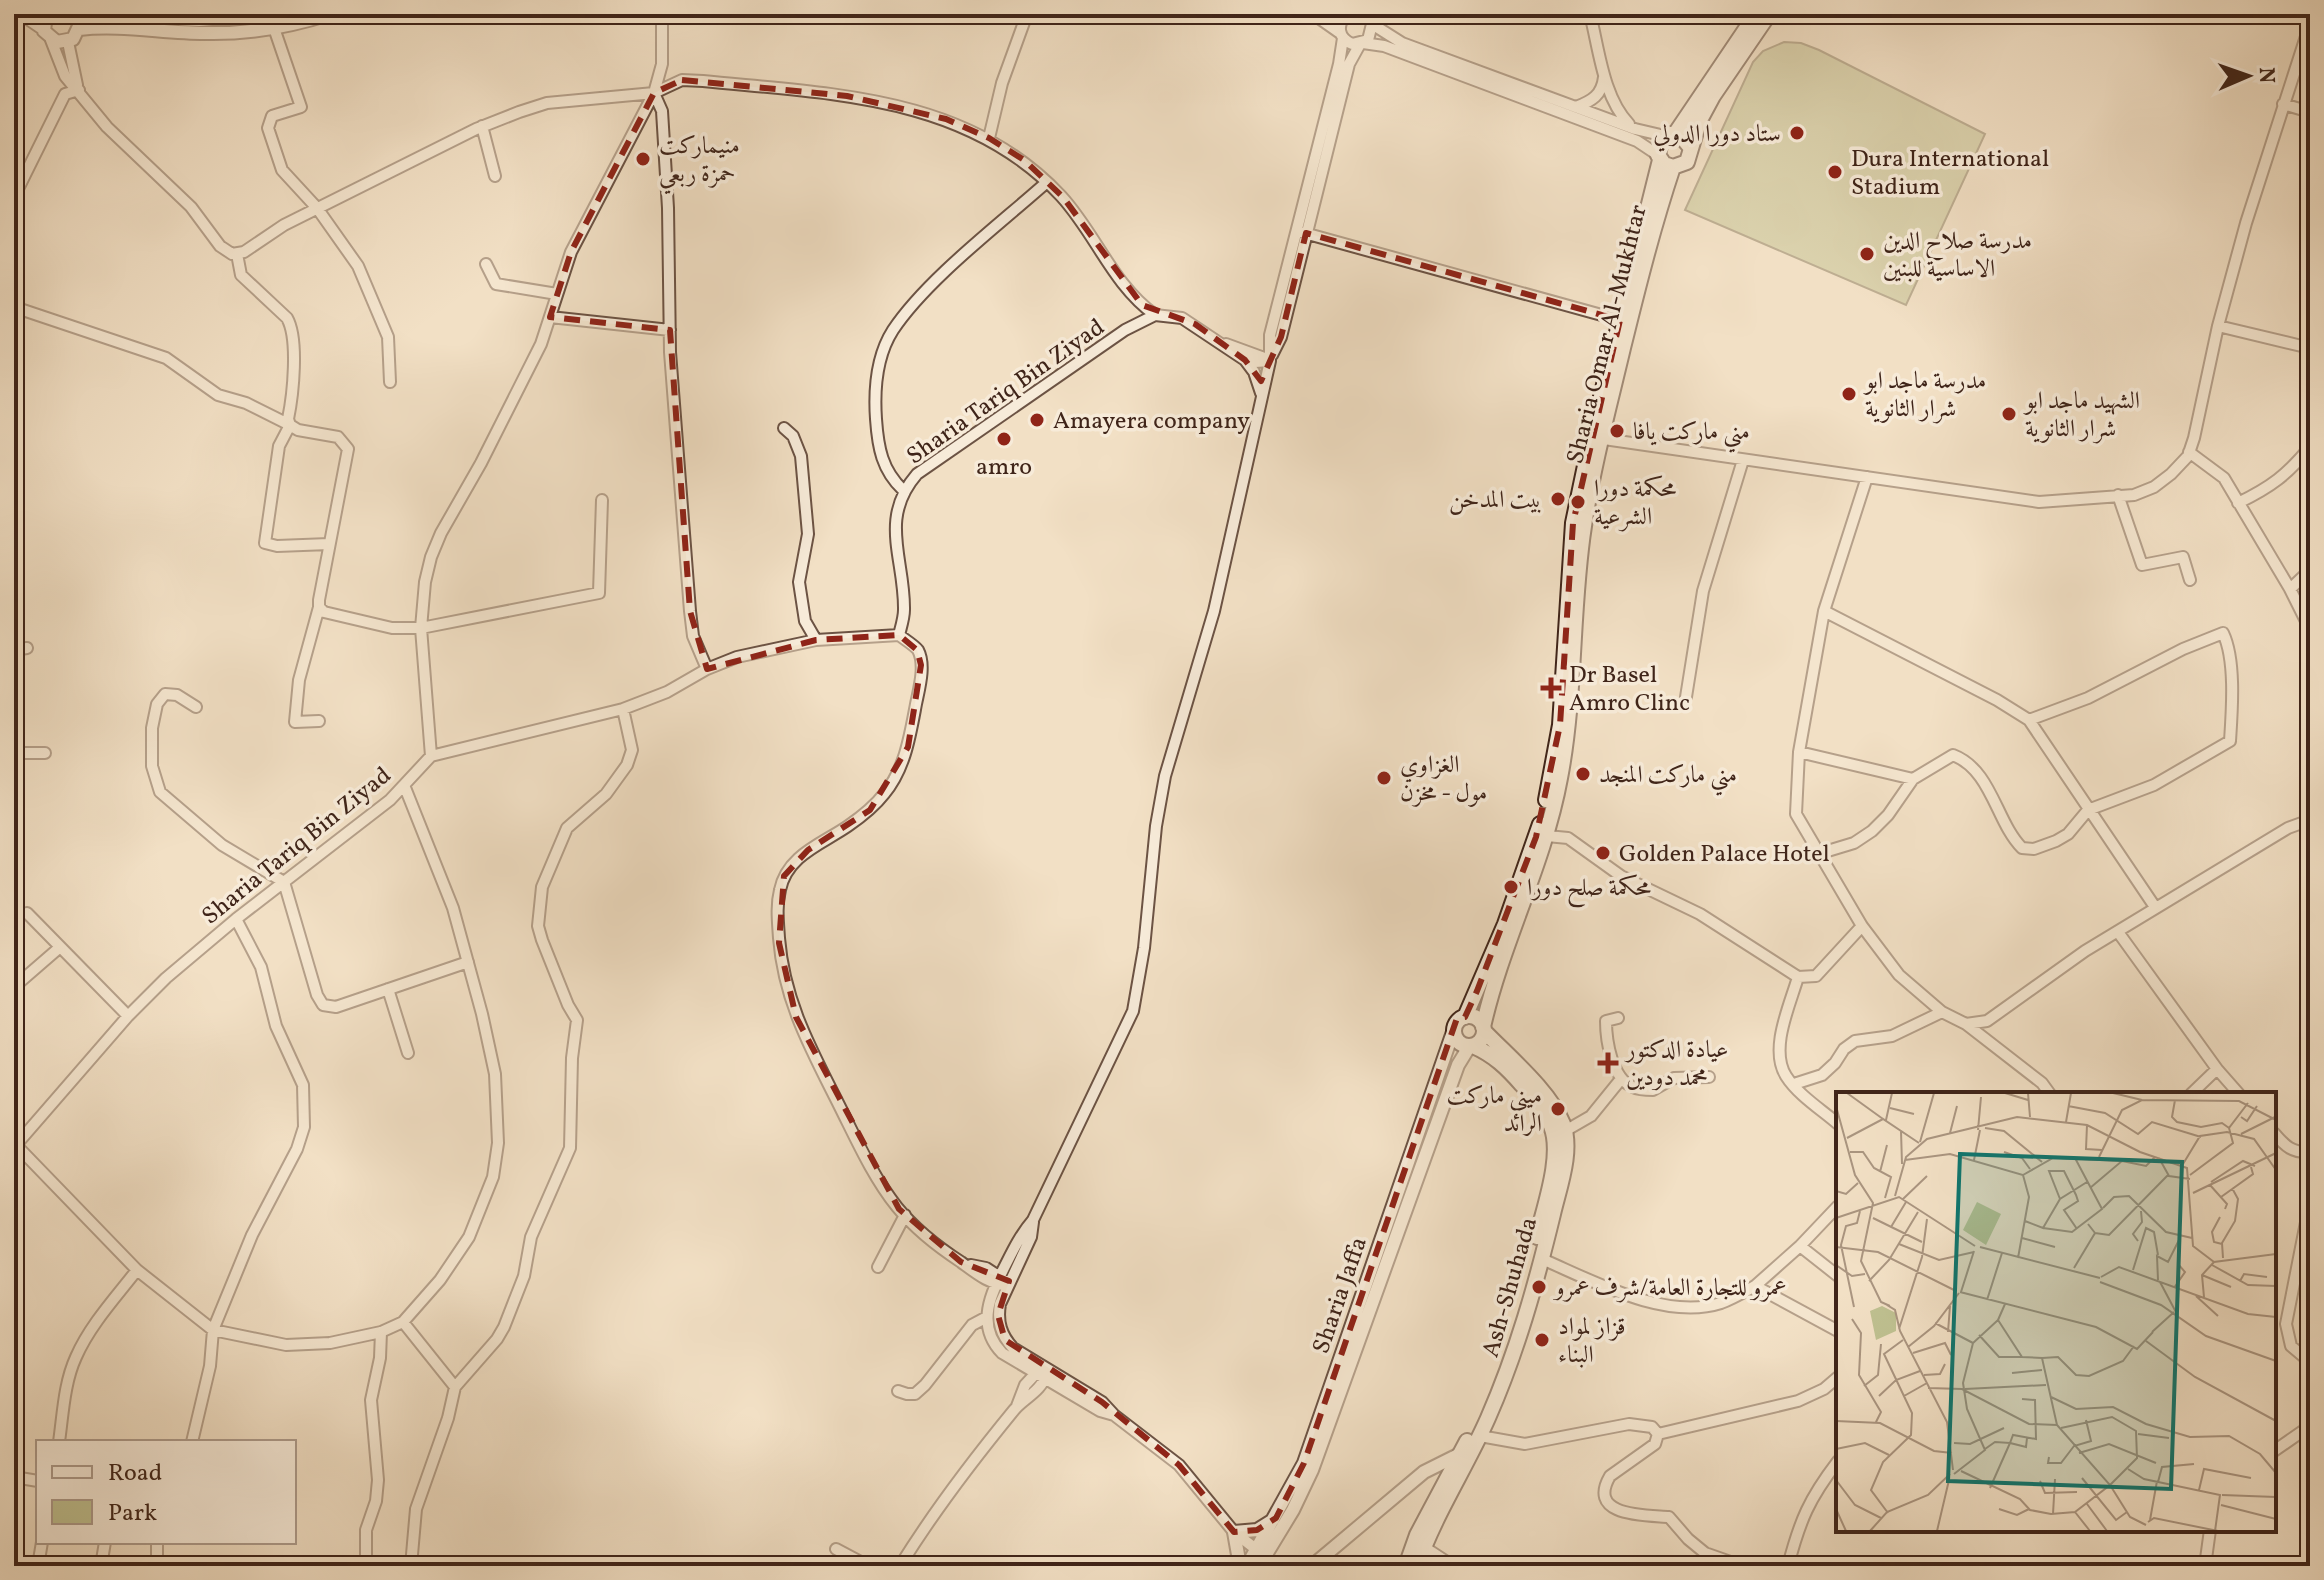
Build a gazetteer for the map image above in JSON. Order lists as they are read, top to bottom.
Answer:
{
  "streets": {
    "main road": ["Sharia Omar Al-Mukhtar", "Ash-Shuhada"],
    "street": ["Sharia Tariq Bin Ziyad", "Sharia Jaffa"]
  },
  "crossings": [
    ["Sharia Omar Al-Mukhtar", "Ash-Shuhada"],
    ["Sharia Omar Al-Mukhtar", "Sharia Jaffa"],
    ["Ash-Shuhada", "Sharia Jaffa"]
  ],
  "places": {
    "other": [
      "ستاد دورا الدولي",
      "منيماركت حمزة ربعي",
      "Dura International Stadium",
      "مدرسة صلاح الدين الاساسية للبنين",
      "مدرسة ماجد ابو شرار الثانوية",
      "الشهيد ماجد ابو شرار الثانوية",
      "Amayera company",
      "مني ماركت يافا",
      "amro",
      "بيت المدخن",
      "محكمة دورا الشرعية",
      "مني ماركت المنجد",
      "الغزاوي مول - مخزن",
      "Golden Palace Hotel",
      "محكمة صلح دورا",
      "ميني ماركت الرائد",
      "عمرو للتجارة العامة/شرف عمرو",
      "قزاز لمواد البناء"
    ],
    "health": ["Dr Basel Amro Clinc", "عيادة الدكتور محمد دودين"]
  },
  "legend": ["Road", "Park"],
  "north": "right"
}
